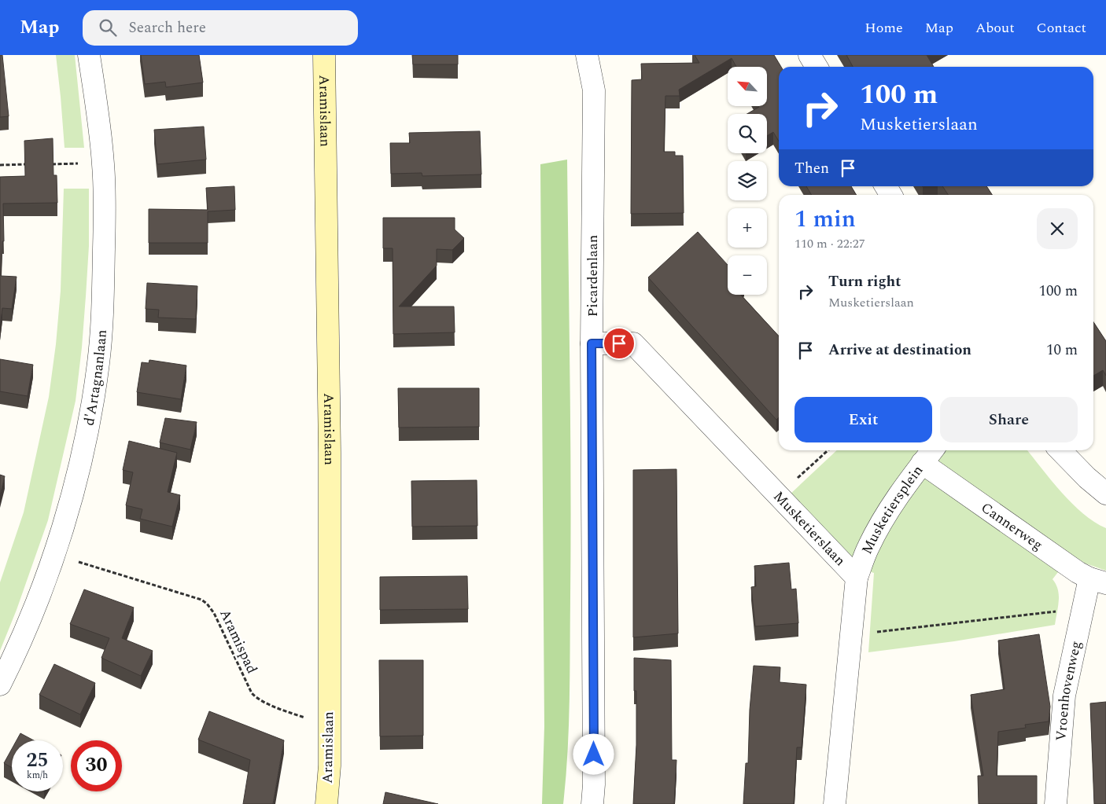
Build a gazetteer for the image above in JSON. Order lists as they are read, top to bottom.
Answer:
{
  "streets": {
    "street": [
      "Aramislaan",
      "Picardenlaan",
      "d'Artagnanlaan",
      "Musketiersplein",
      "Cannerweg",
      "Musketierslaan",
      "Vroenhovenweg"
    ],
    "path": ["Aramispad"]
  },
  "crossings": [
    ["Aramislaan", "Aramispad"],
    ["Picardenlaan", "Musketierslaan"],
    ["d'Artagnanlaan", "Aramispad"],
    ["Musketiersplein", "Cannerweg"],
    ["Musketiersplein", "Musketierslaan"],
    ["Cannerweg", "Vroenhovenweg"]
  ],
  "north": "top left",
  "page": {
    "header": "Map",
    "search": "Search here",
    "nav": [
      "Home",
      "Map",
      "About",
      "Contact"
    ],
    "map_buttons": ["+", "−"],
    "turn": ["100 m", "Musketierslaan"],
    "then": "Then",
    "heading": ["1 min", "110 m · 22:27"],
    "list": [
      {
        "name": "Turn right",
        "note": "Musketierslaan",
        "value": "100 m"
      },
      {
        "name": "Arrive at destination",
        "value": "10 m"
      }
    ],
    "buttons": ["Exit", "Share"],
    "speed": "25 km/h",
    "limit": "30"
  }
}
